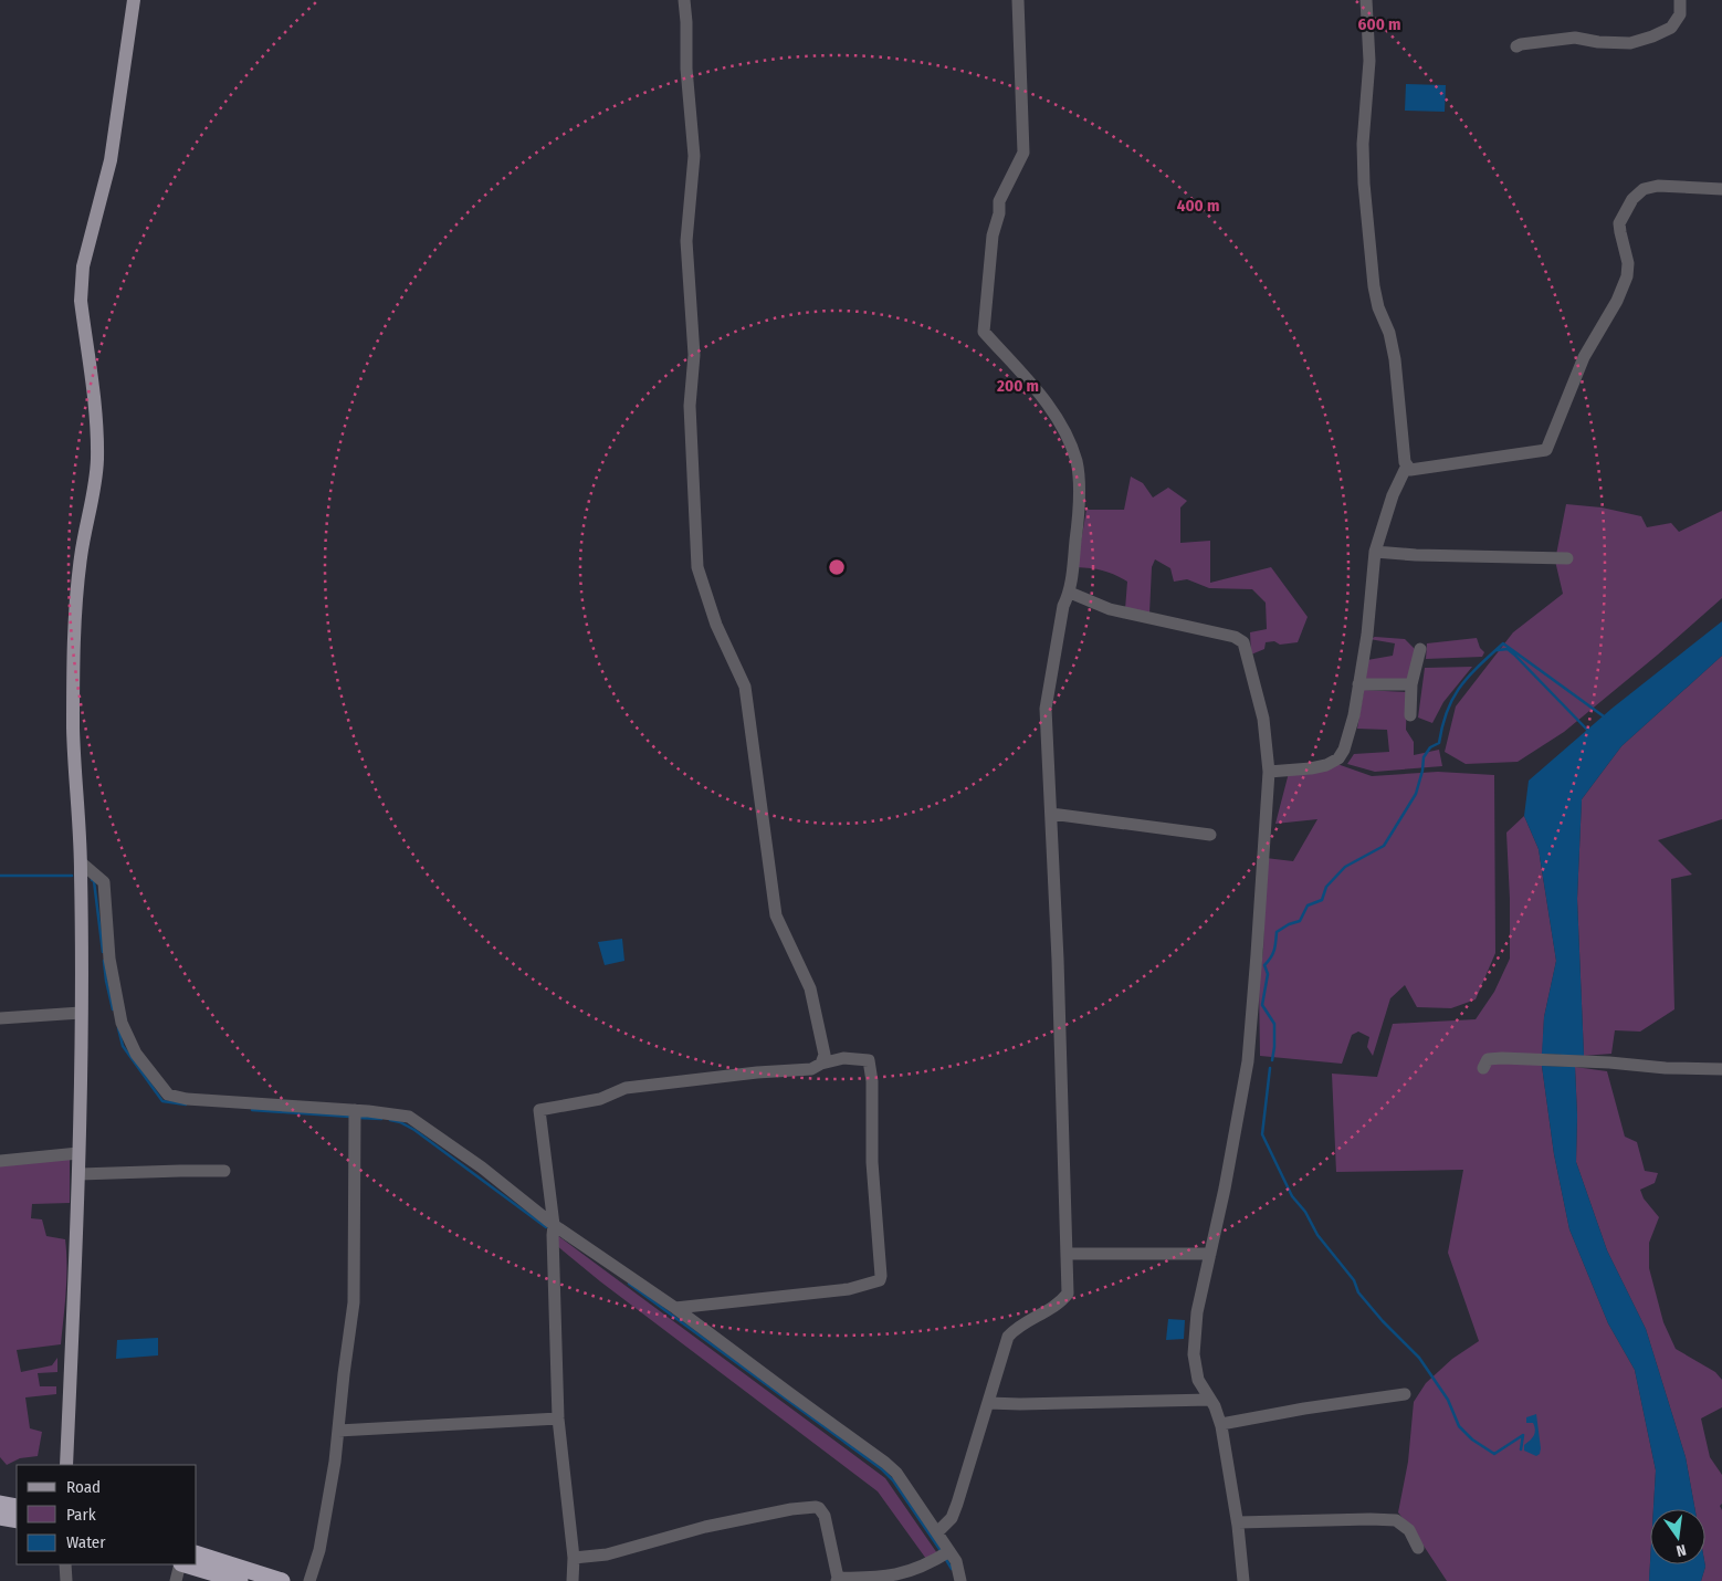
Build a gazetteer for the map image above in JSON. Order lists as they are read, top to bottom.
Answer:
{
  "legend": ["Road", "Park", "Water"],
  "north": "bottom",
  "rings": ["600 m", "400 m", "200 m"]
}
